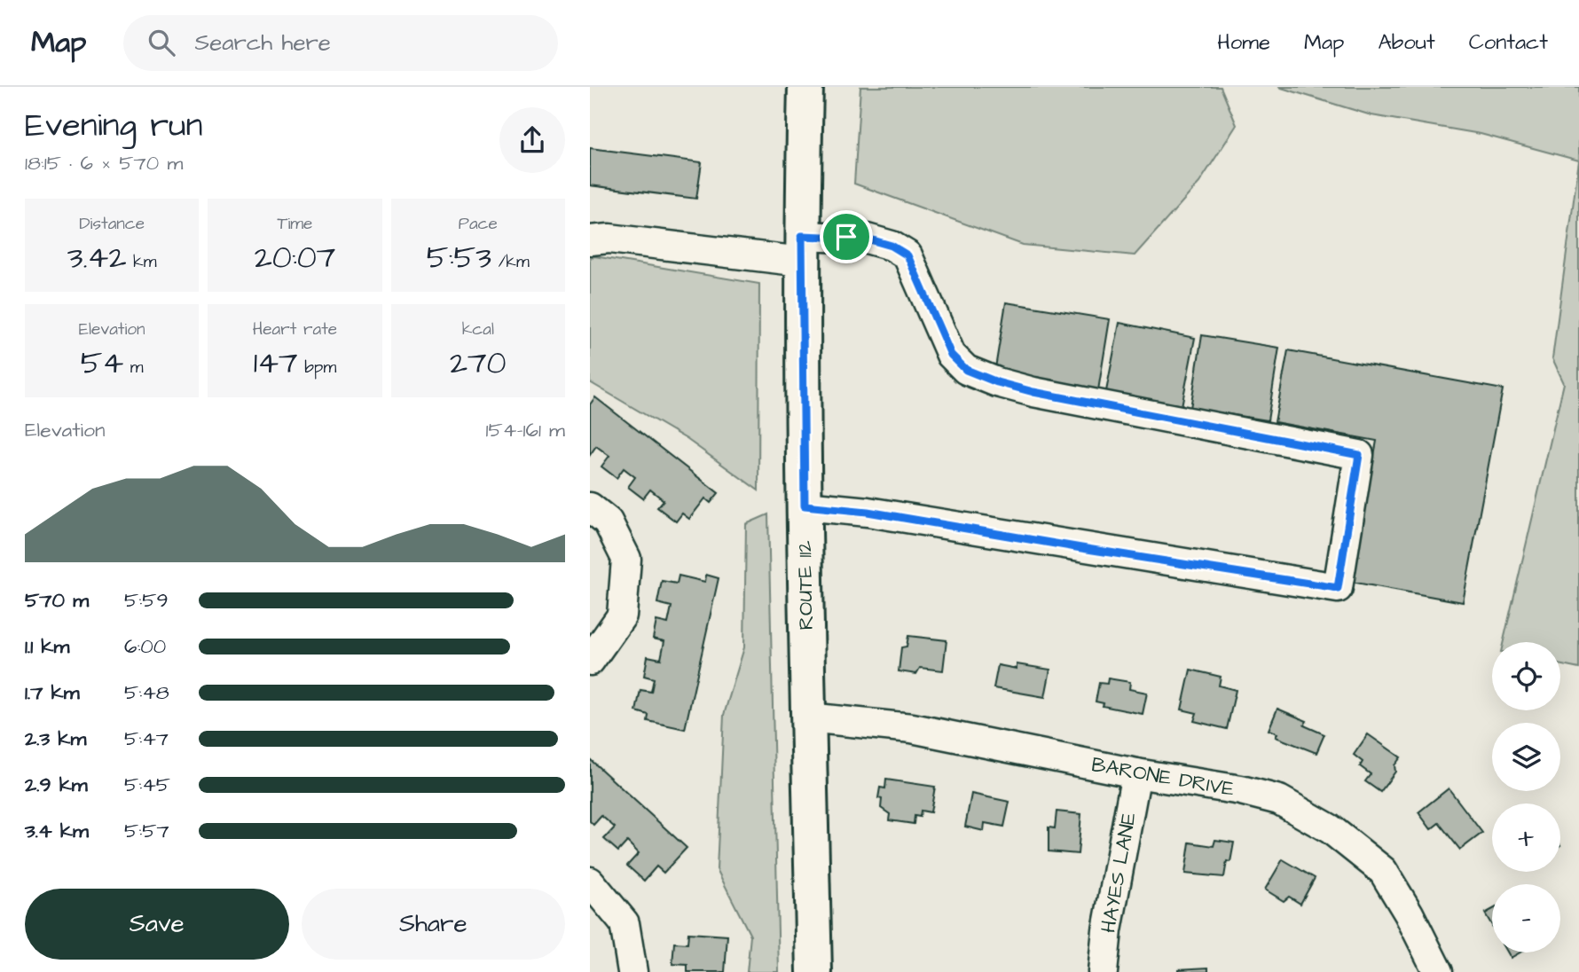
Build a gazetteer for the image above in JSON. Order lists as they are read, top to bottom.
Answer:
{
  "streets": {
    "main road": ["ROUTE 112"],
    "street": ["BARONE DRIVE", "HAYES LANE"]
  },
  "crossings": [
    ["ROUTE 112", "BARONE DRIVE"],
    ["BARONE DRIVE", "HAYES LANE"]
  ],
  "page": {
    "header": "Map",
    "search": "Search here",
    "nav": [
      "Home",
      "Map",
      "About",
      "Contact"
    ],
    "heading": ["Evening run", "18:15 · 6 × 570 m"],
    "stats": [
      ["Distance", "3.42 km"],
      ["Time", "20:07"],
      ["Pace", "5:53 /km"],
      ["Elevation", "54 m"],
      ["Heart rate", "147 bpm"],
      ["kcal", "270"]
    ],
    "chart": ["Elevation", "154–161 m"],
    "list": [
      {
        "name": "570 m",
        "note": "5:59"
      },
      {
        "name": "1.1 km",
        "note": "6:00"
      },
      {
        "name": "1.7 km",
        "note": "5:48"
      },
      {
        "name": "2.3 km",
        "note": "5:47"
      },
      {
        "name": "2.9 km",
        "note": "5:45"
      },
      {
        "name": "3.4 km",
        "note": "5:57"
      }
    ],
    "map_buttons": ["+", "−"],
    "buttons": ["Save", "Share"]
  }
}
